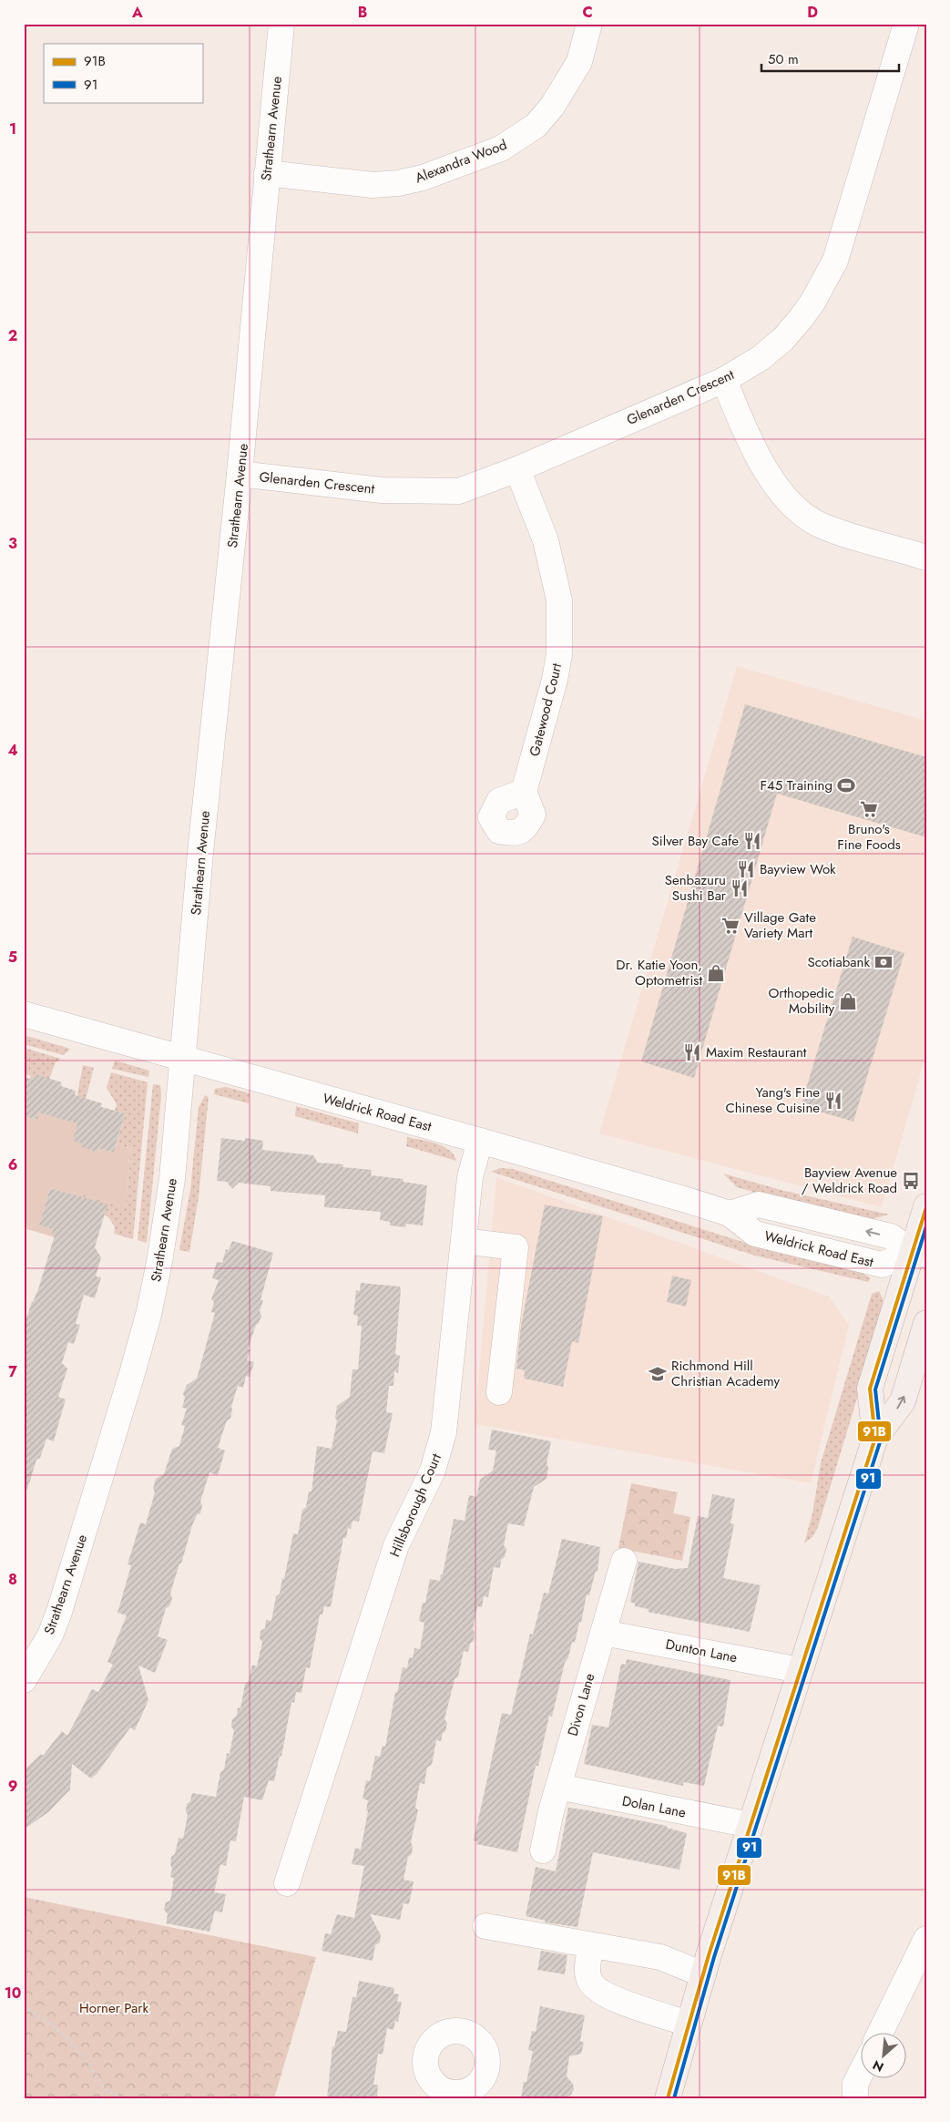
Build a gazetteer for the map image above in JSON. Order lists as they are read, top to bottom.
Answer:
{
  "streets": {
    "street": [
      "Strathearn Avenue",
      "Alexandra Wood",
      "Glenarden Crescent",
      "Gatewood Court",
      "Weldrick Road East",
      "Hillsborough Court",
      "Dunton Lane",
      "Divon Lane",
      "Dolan Lane"
    ]
  },
  "crossings": [
    ["Strathearn Avenue", "Alexandra Wood"],
    ["Strathearn Avenue", "Glenarden Crescent"],
    ["Strathearn Avenue", "Weldrick Road East"],
    ["Glenarden Crescent", "Gatewood Court"],
    ["Weldrick Road East", "Hillsborough Court"],
    ["Dunton Lane", "Divon Lane"],
    ["Divon Lane", "Dolan Lane"]
  ],
  "parks": ["Horner Park"],
  "places": {
    "sports": ["F45 Training"],
    "supermarket": ["Bruno's Fine Foods", "Village Gate Variety Mart"],
    "restaurant": [
      "Silver Bay Cafe",
      "Bayview Wok",
      "Senbazuru Sushi Bar",
      "Maxim Restaurant",
      "Yang's Fine Chinese Cuisine"
    ],
    "bank": ["Scotiabank"],
    "shop": ["Dr. Katie Yoon, Optometrist", "Orthopedic Mobility"],
    "bus stop": ["Bayview Avenue / Weldrick Road"],
    "school or university": ["Richmond Hill Christian Academy"]
  },
  "lines": ["transit line 91B", "transit line 91"],
  "legend": ["91B", "91"],
  "scale_bar": "50 m",
  "north": "bottom left",
  "grid": {
    "columns": [
      "A",
      "B",
      "C",
      "D"
    ],
    "rows": [
      "1",
      "2",
      "3",
      "4",
      "5",
      "6",
      "7",
      "8",
      "9",
      "10"
    ]
  }
}
